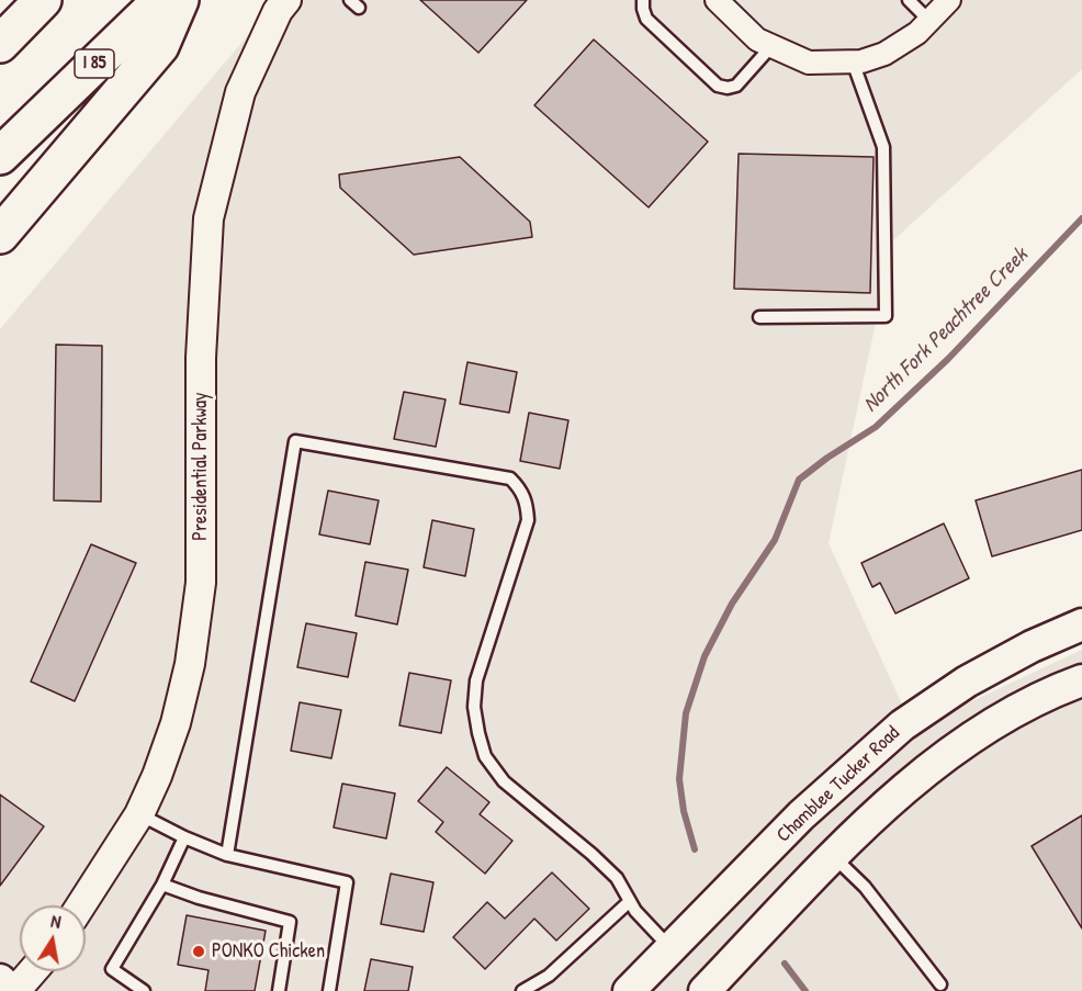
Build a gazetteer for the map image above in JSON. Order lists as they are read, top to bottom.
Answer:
{
  "streets": {
    "highway": ["I 85"],
    "main road": ["Chamblee Tucker Road"],
    "street": ["Presidential Parkway"]
  },
  "water": ["North Fork Peachtree Creek"],
  "places": ["PONKO Chicken"],
  "north": "top"
}
